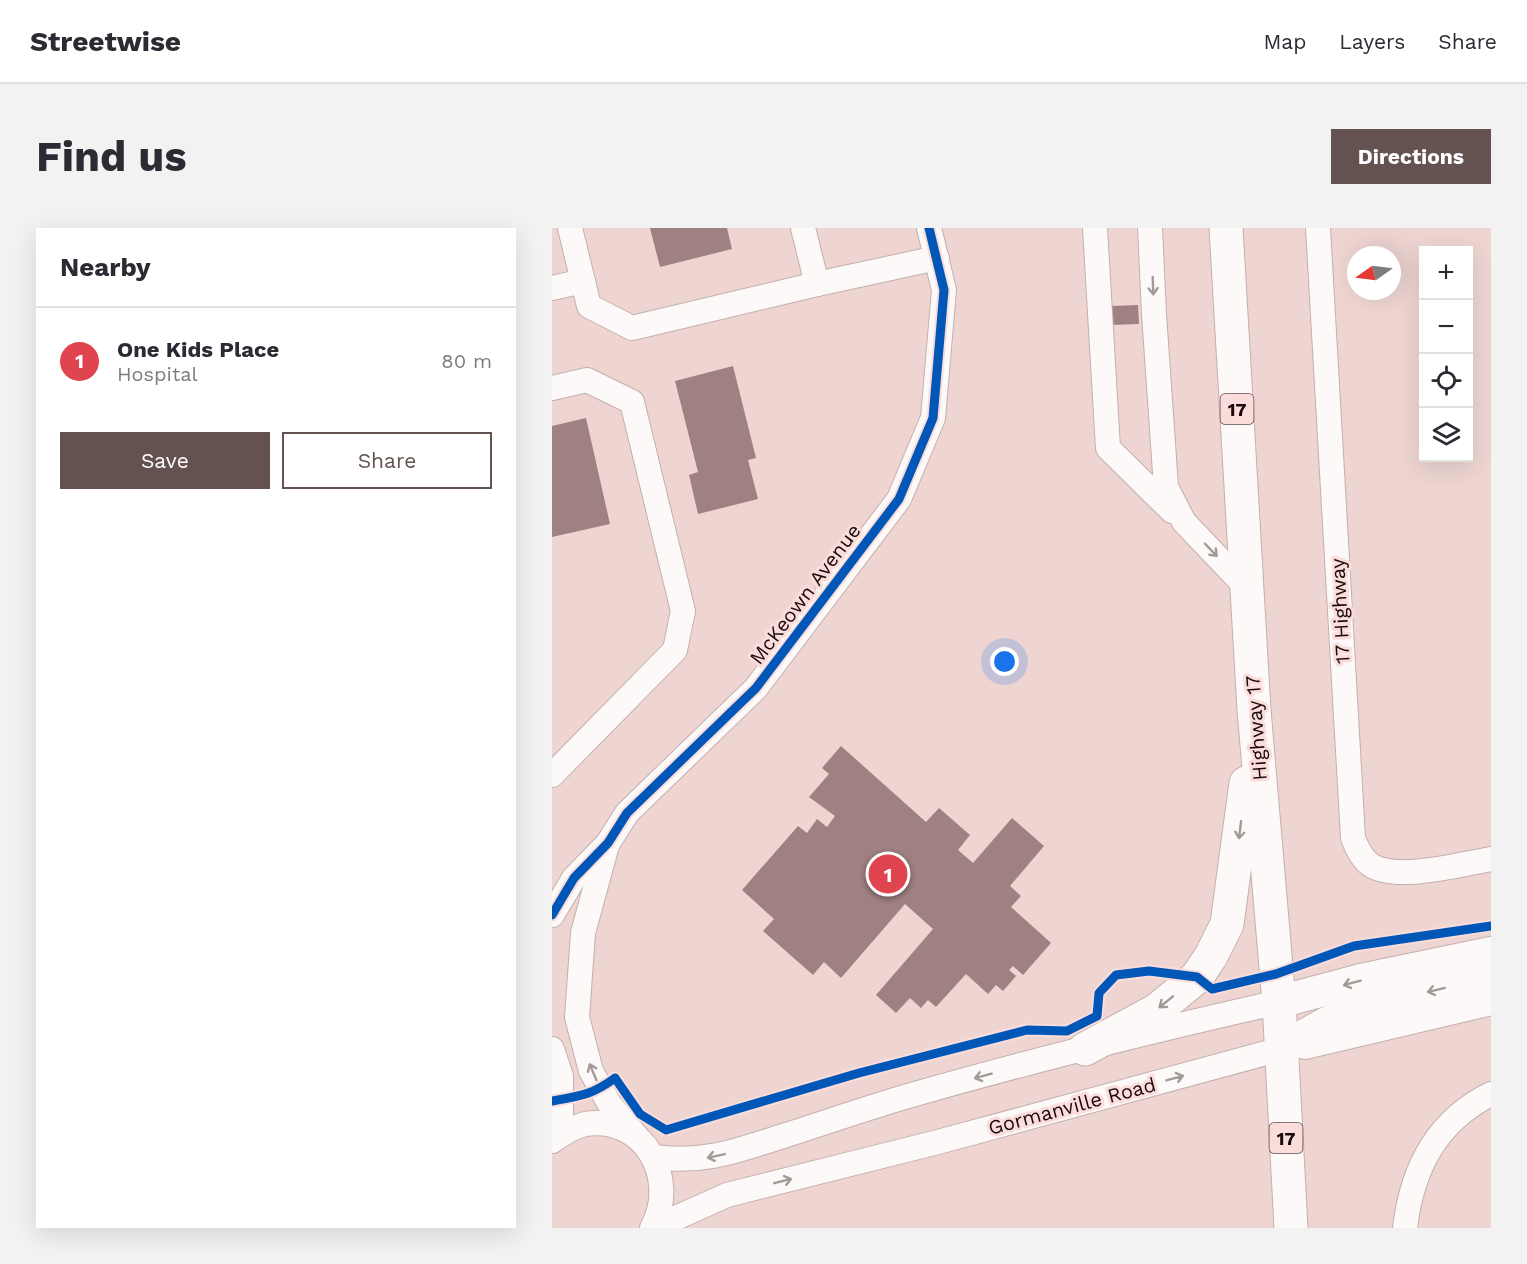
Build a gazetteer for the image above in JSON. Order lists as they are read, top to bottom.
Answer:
{
  "streets": {
    "highway": ["17", "Highway 17"],
    "main road": ["Gormanville Road"],
    "street": ["McKeown Avenue", "17 Highway"]
  },
  "crossings": [
    ["Highway 17", "Gormanville Road"]
  ],
  "one_way": ["Gormanville Road"],
  "north": "left",
  "page": {
    "header": "Streetwise",
    "nav": ["Map", "Layers", "Share"],
    "buttons": [
      "Directions",
      ["Save", "Share"]
    ],
    "title": "Find us",
    "heading": "Nearby",
    "map_buttons": ["+", "−"],
    "list": [
      {
        "mark": "1",
        "name": "One Kids Place",
        "note": "Hospital",
        "value": "80 m"
      }
    ],
    "pins": "1"
  }
}
